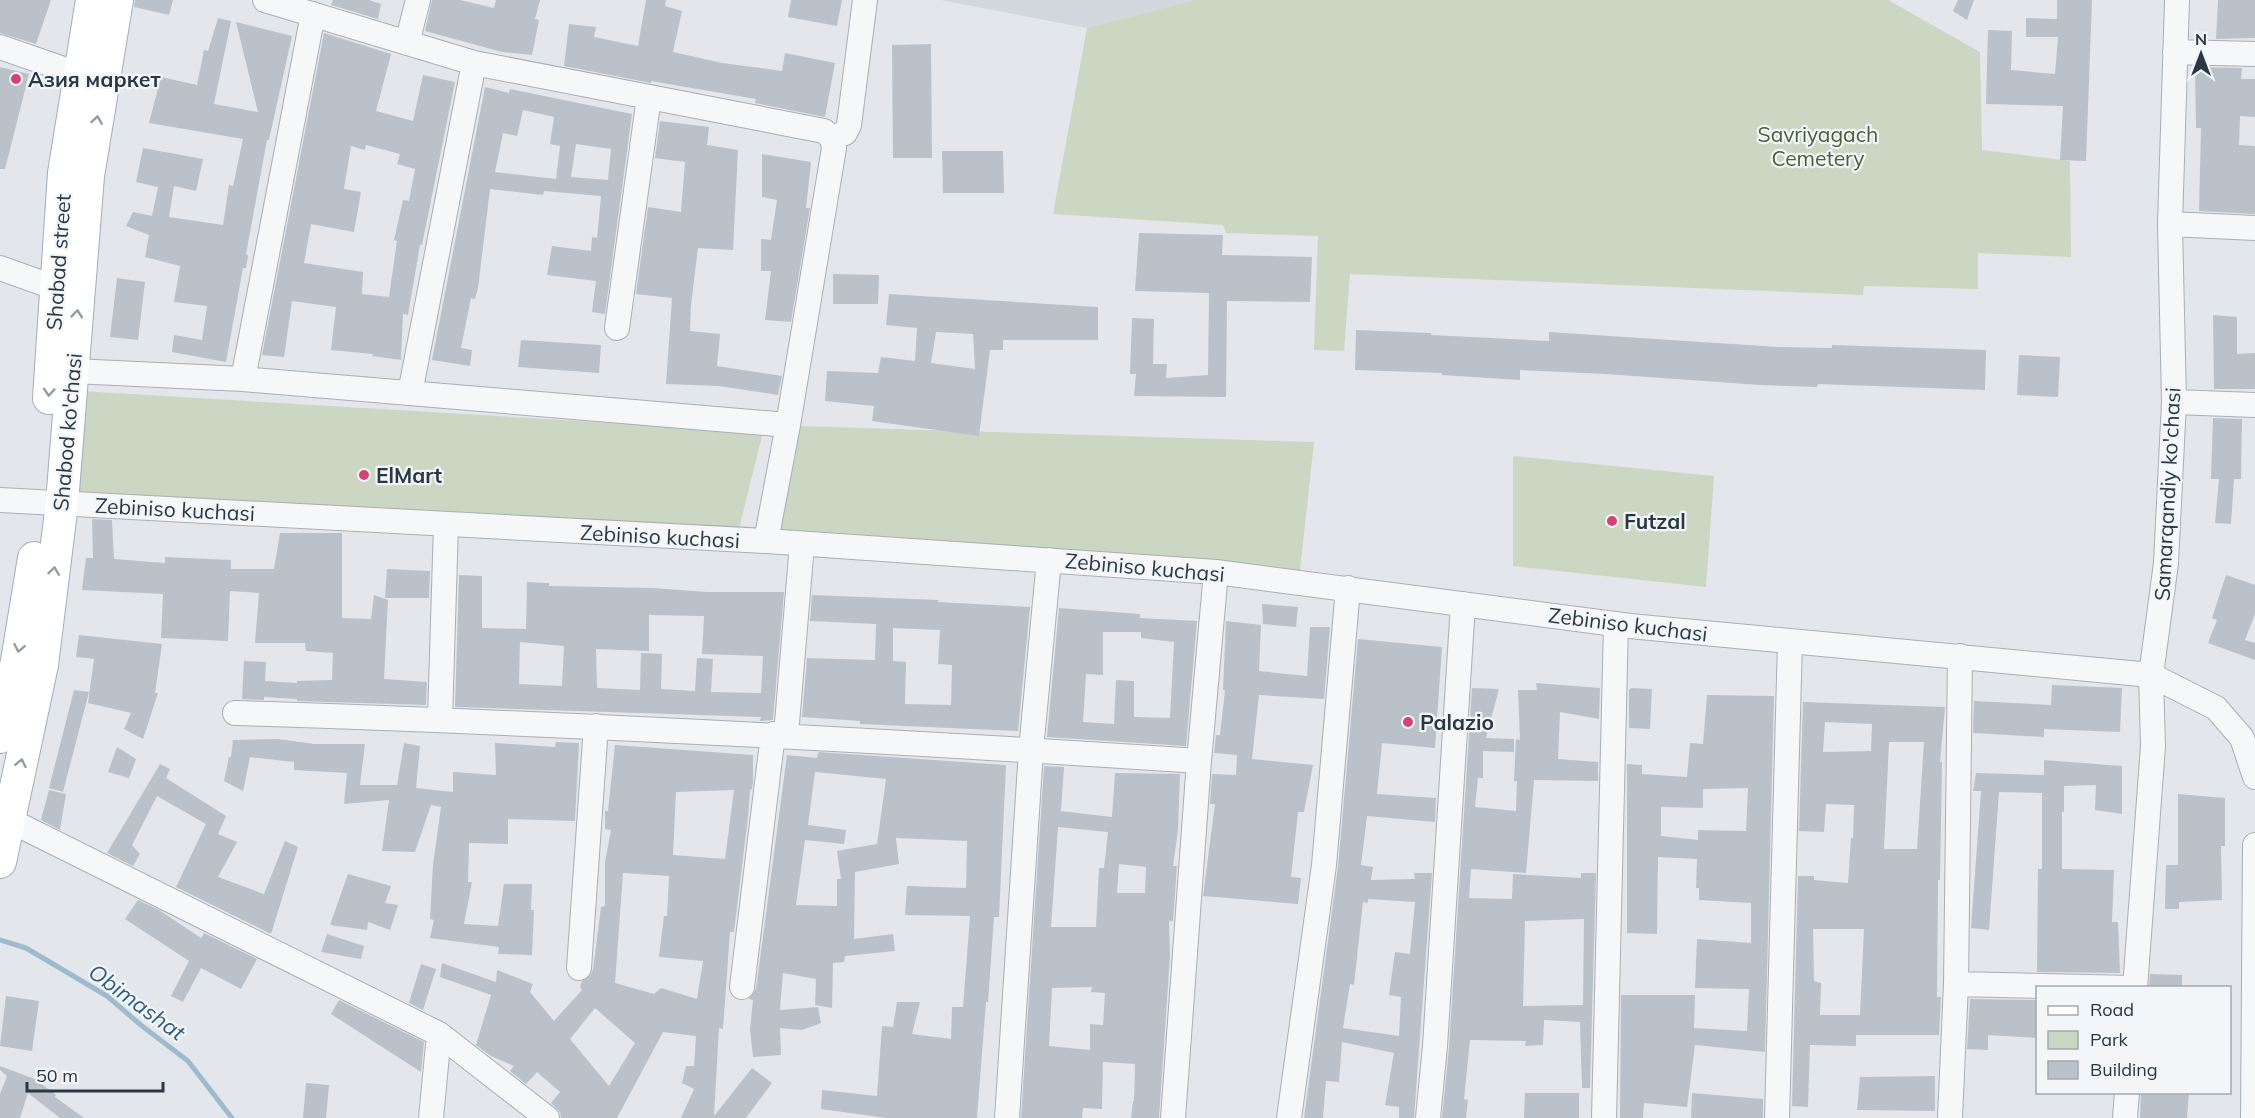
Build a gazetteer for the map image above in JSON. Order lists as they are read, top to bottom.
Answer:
{
  "streets": {
    "main road": ["Shabad street", "Shabod ko'chasi"],
    "street": ["Samarqandiy ko'chasi", "Zebiniso kuchasi"]
  },
  "crossings": [
    ["Shabad street", "Shabod ko'chasi"],
    ["Shabad street", "Zebiniso kuchasi"],
    ["Shabod ko'chasi", "Zebiniso kuchasi"],
    ["Samarqandiy ko'chasi", "Zebiniso kuchasi"]
  ],
  "one_way": ["Shabad street", "Shabod ko'chasi"],
  "water": ["Obimashat"],
  "parks": ["Savriyagach Cemetery"],
  "places": [
    "Азия маркет",
    "ElMart",
    "Futzal",
    "Palazio"
  ],
  "legend": ["Road", "Park", "Building"],
  "scale_bar": "50 m",
  "north": "top"
}
